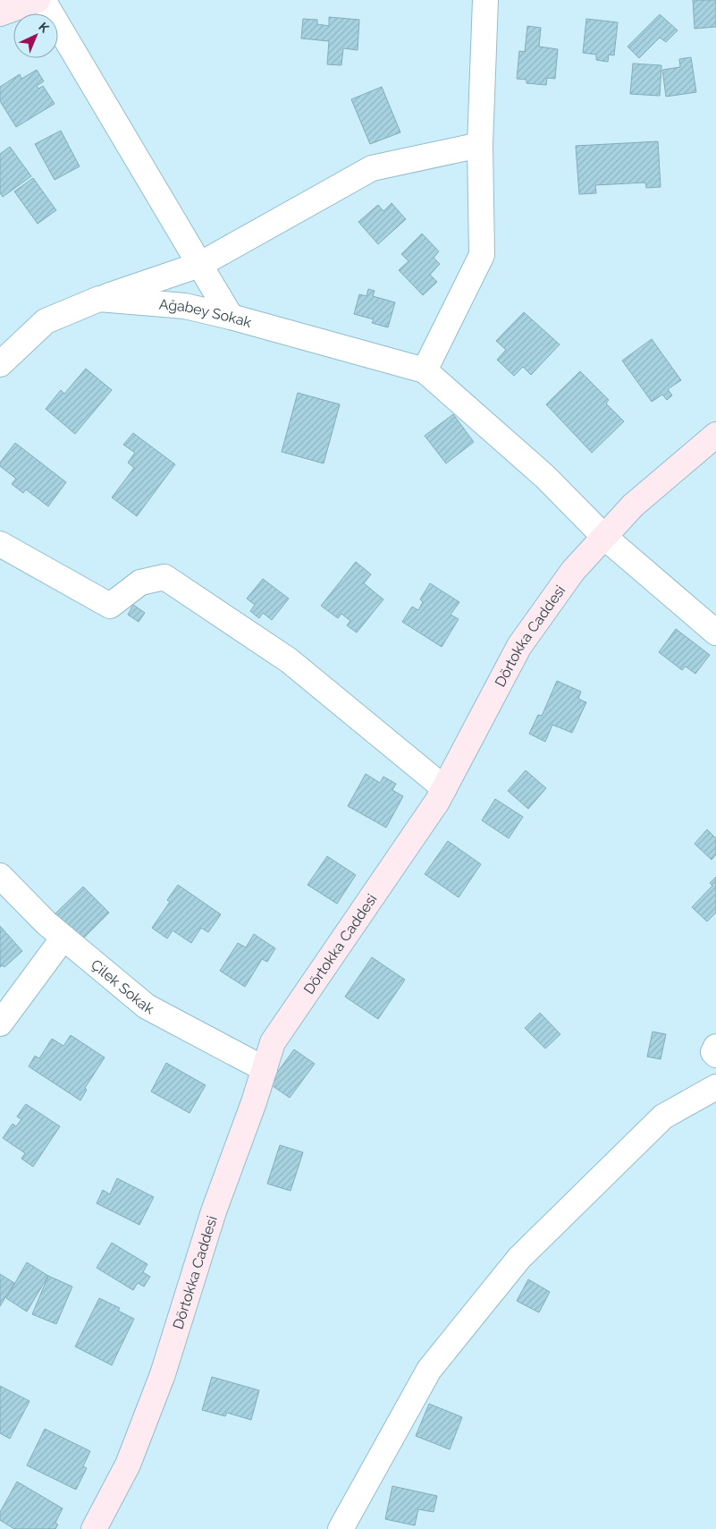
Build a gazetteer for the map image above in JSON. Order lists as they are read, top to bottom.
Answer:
{
  "streets": {
    "street": ["Ağabey Sokak", "Dörtokka Caddesi", "Çilek Sokak"]
  },
  "crossings": [
    ["Dörtokka Caddesi", "Çilek Sokak"]
  ],
  "north": "top right"
}
